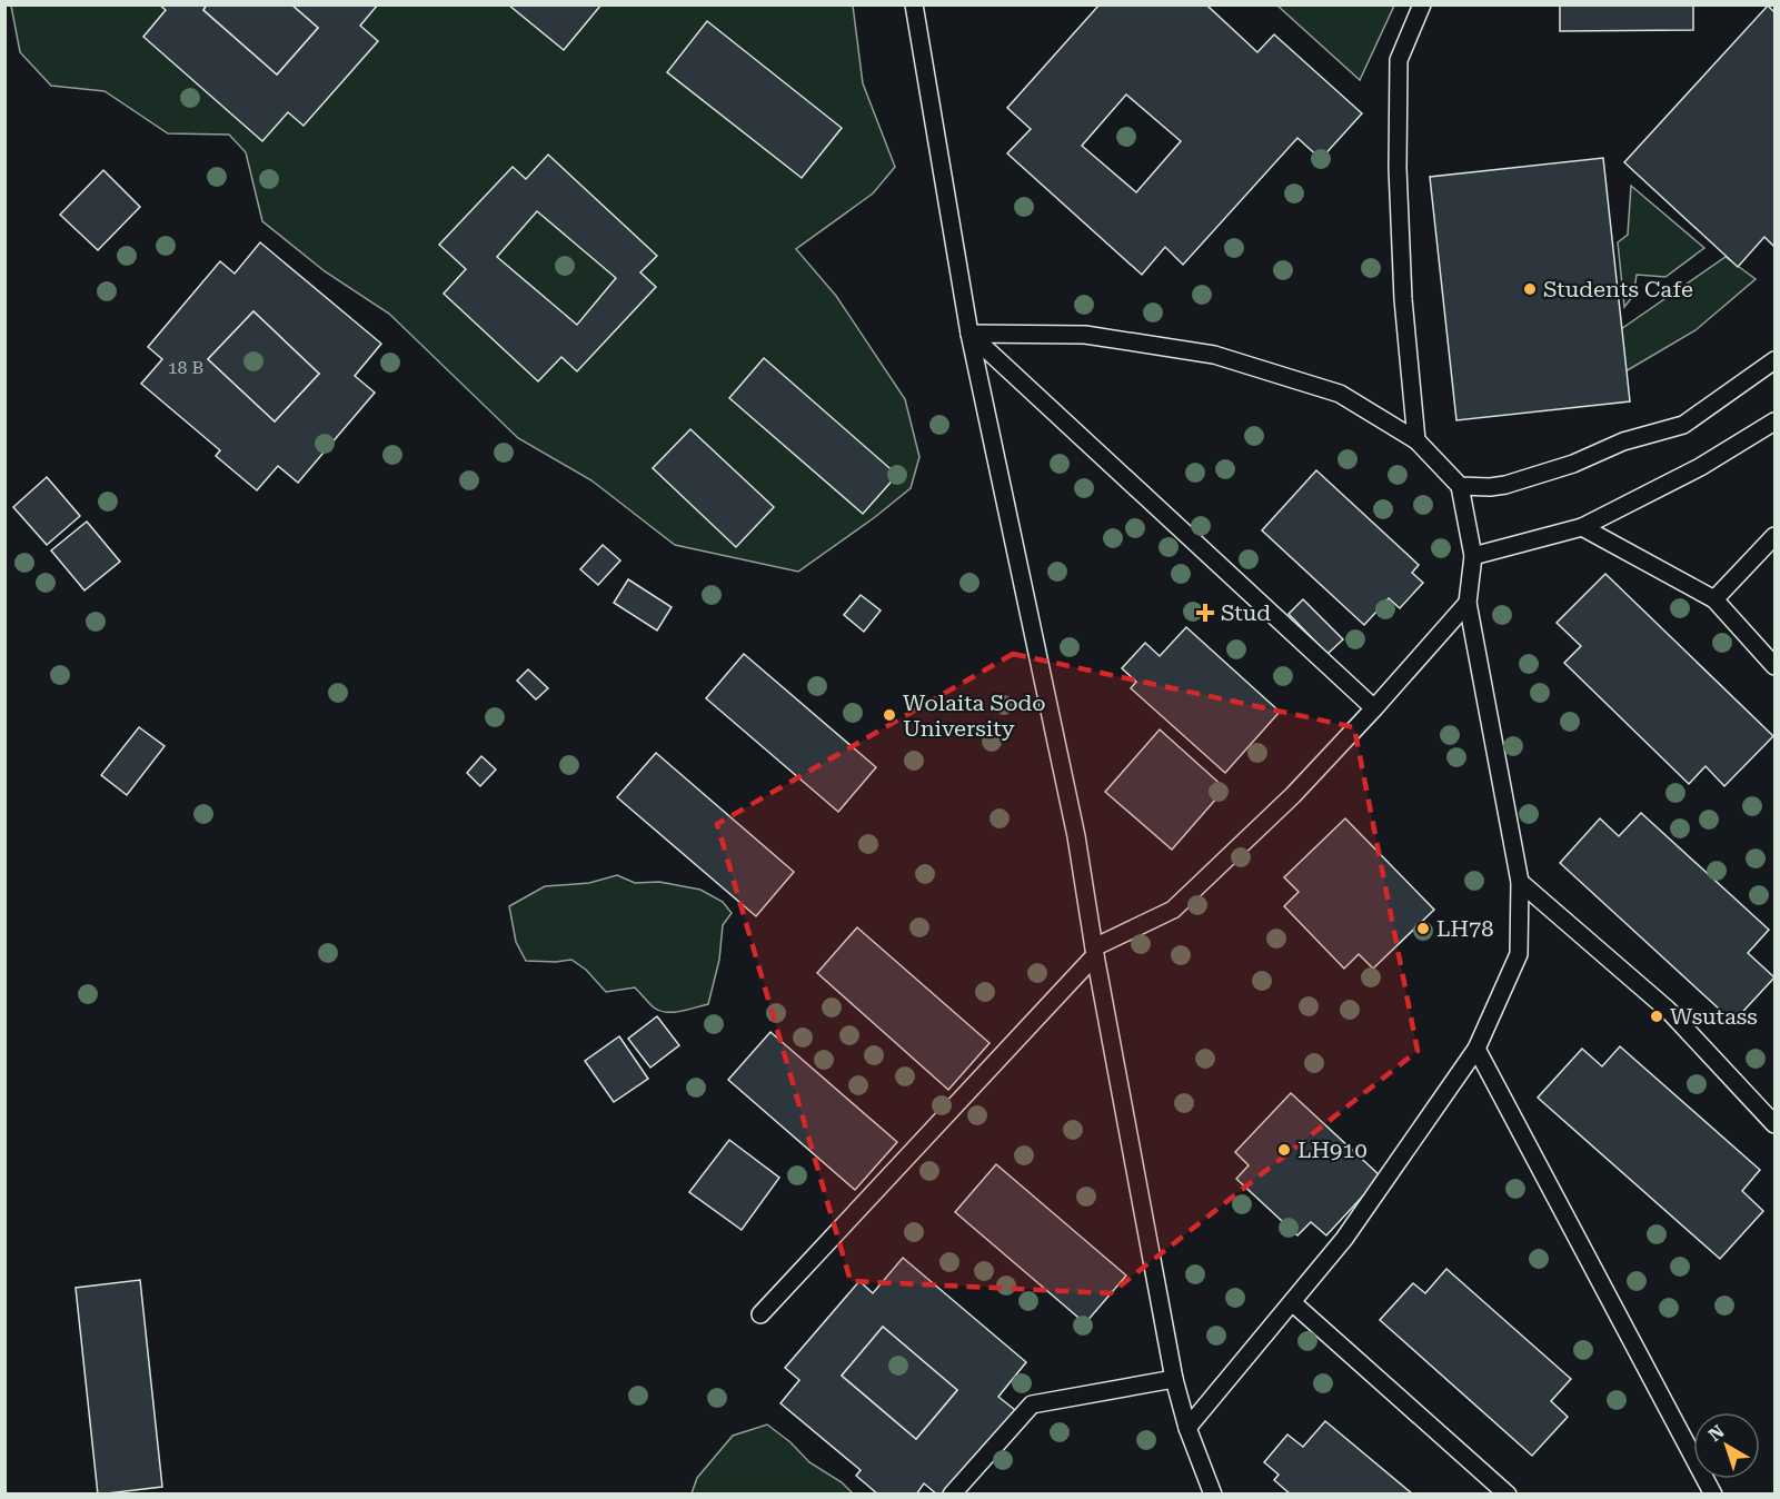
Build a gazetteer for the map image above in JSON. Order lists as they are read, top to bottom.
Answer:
{
  "places": {
    "other": [
      "Students Cafe",
      "Wolaita Sodo University",
      "LH78",
      "Wsutass",
      "LH910"
    ],
    "health": ["Stud"]
  },
  "house_numbers": ["18 B"],
  "north": "top left"
}
